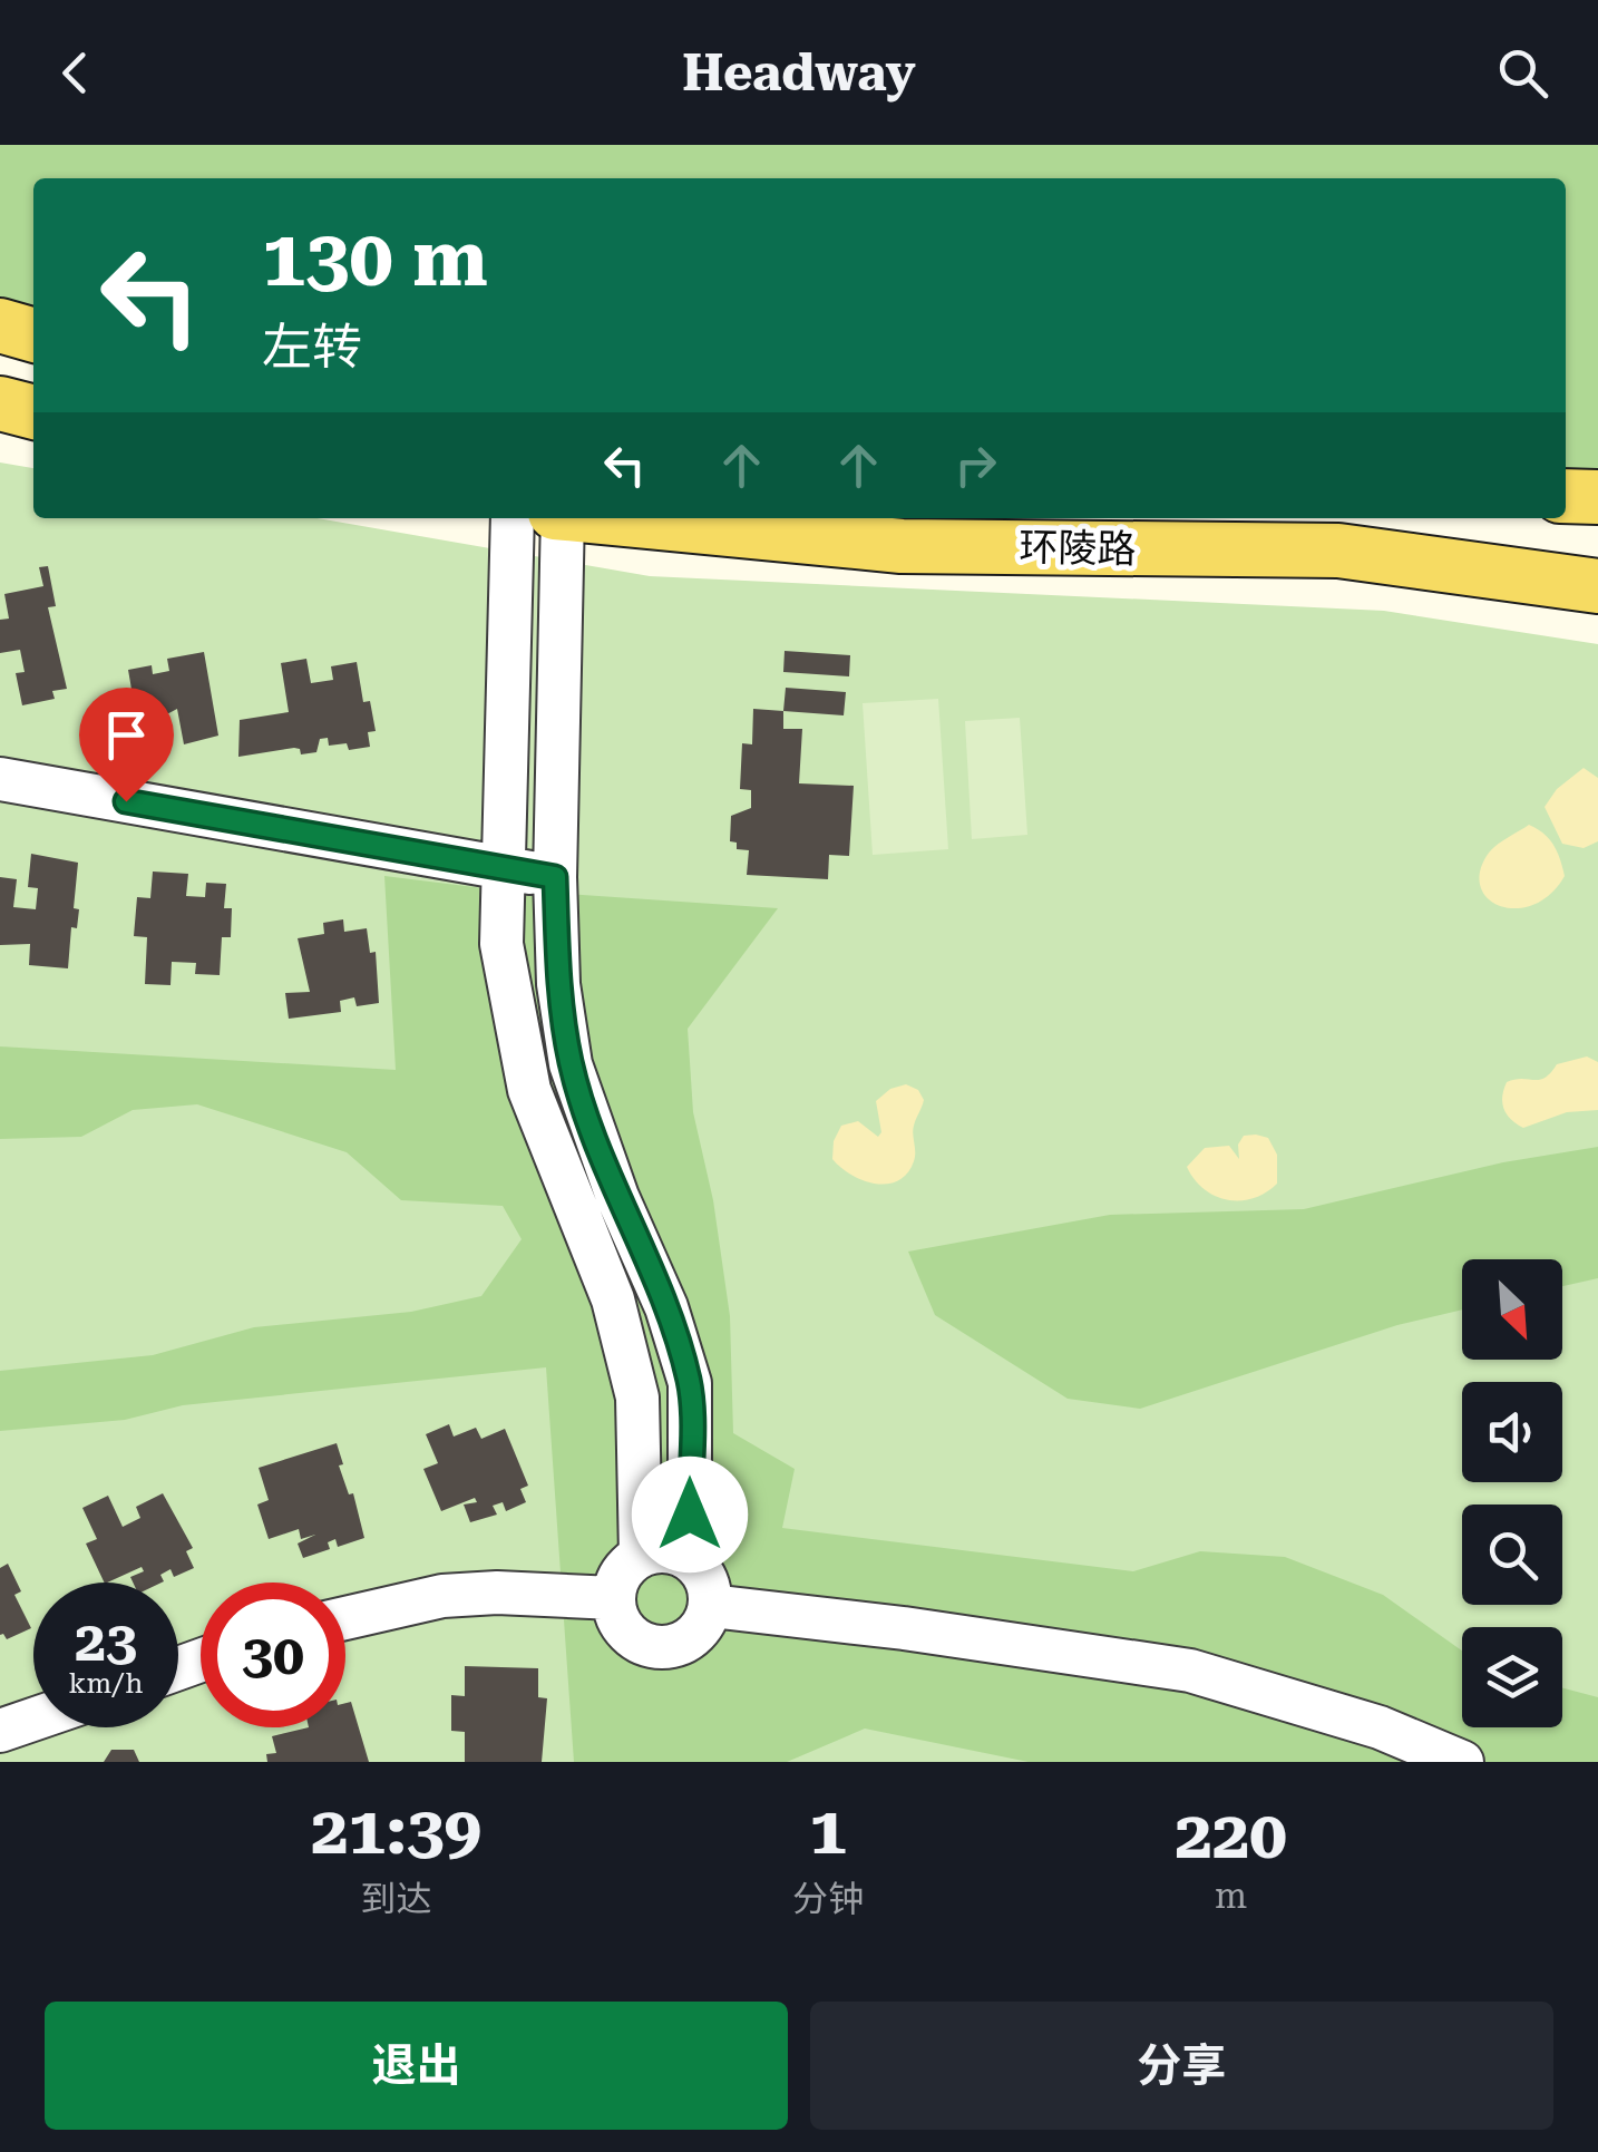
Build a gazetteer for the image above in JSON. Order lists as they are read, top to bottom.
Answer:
{
  "streets": {
    "main road": ["环陵路"]
  },
  "north": "bottom right",
  "page": {
    "header": "Headway",
    "turn": ["130 m", "左转"],
    "speed": "23 km/h",
    "limit": "30",
    "eta": [
      "21:39",
      "到达",
      "1",
      "分钟",
      "220",
      "m"
    ],
    "buttons": ["退出", "分享"]
  }
}
